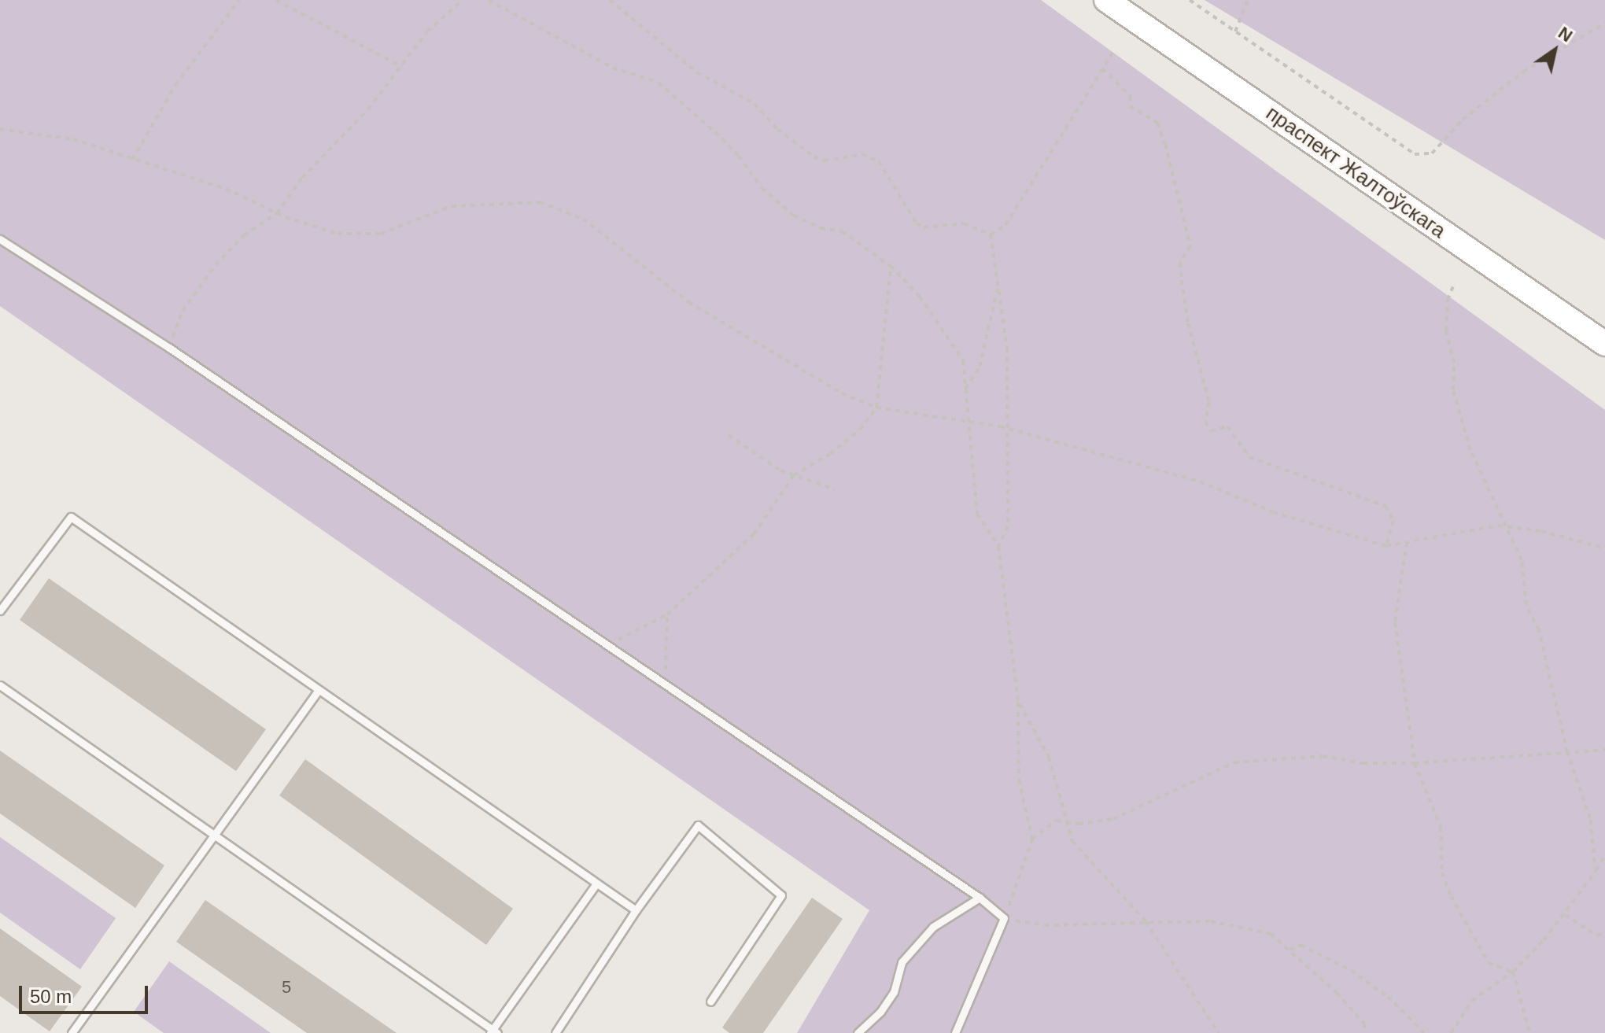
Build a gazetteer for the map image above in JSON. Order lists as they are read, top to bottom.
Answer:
{
  "streets": {
    "main road": ["праспект Жалтоўскага"]
  },
  "house_numbers": ["5"],
  "scale_bar": "50 m",
  "north": "top right"
}
